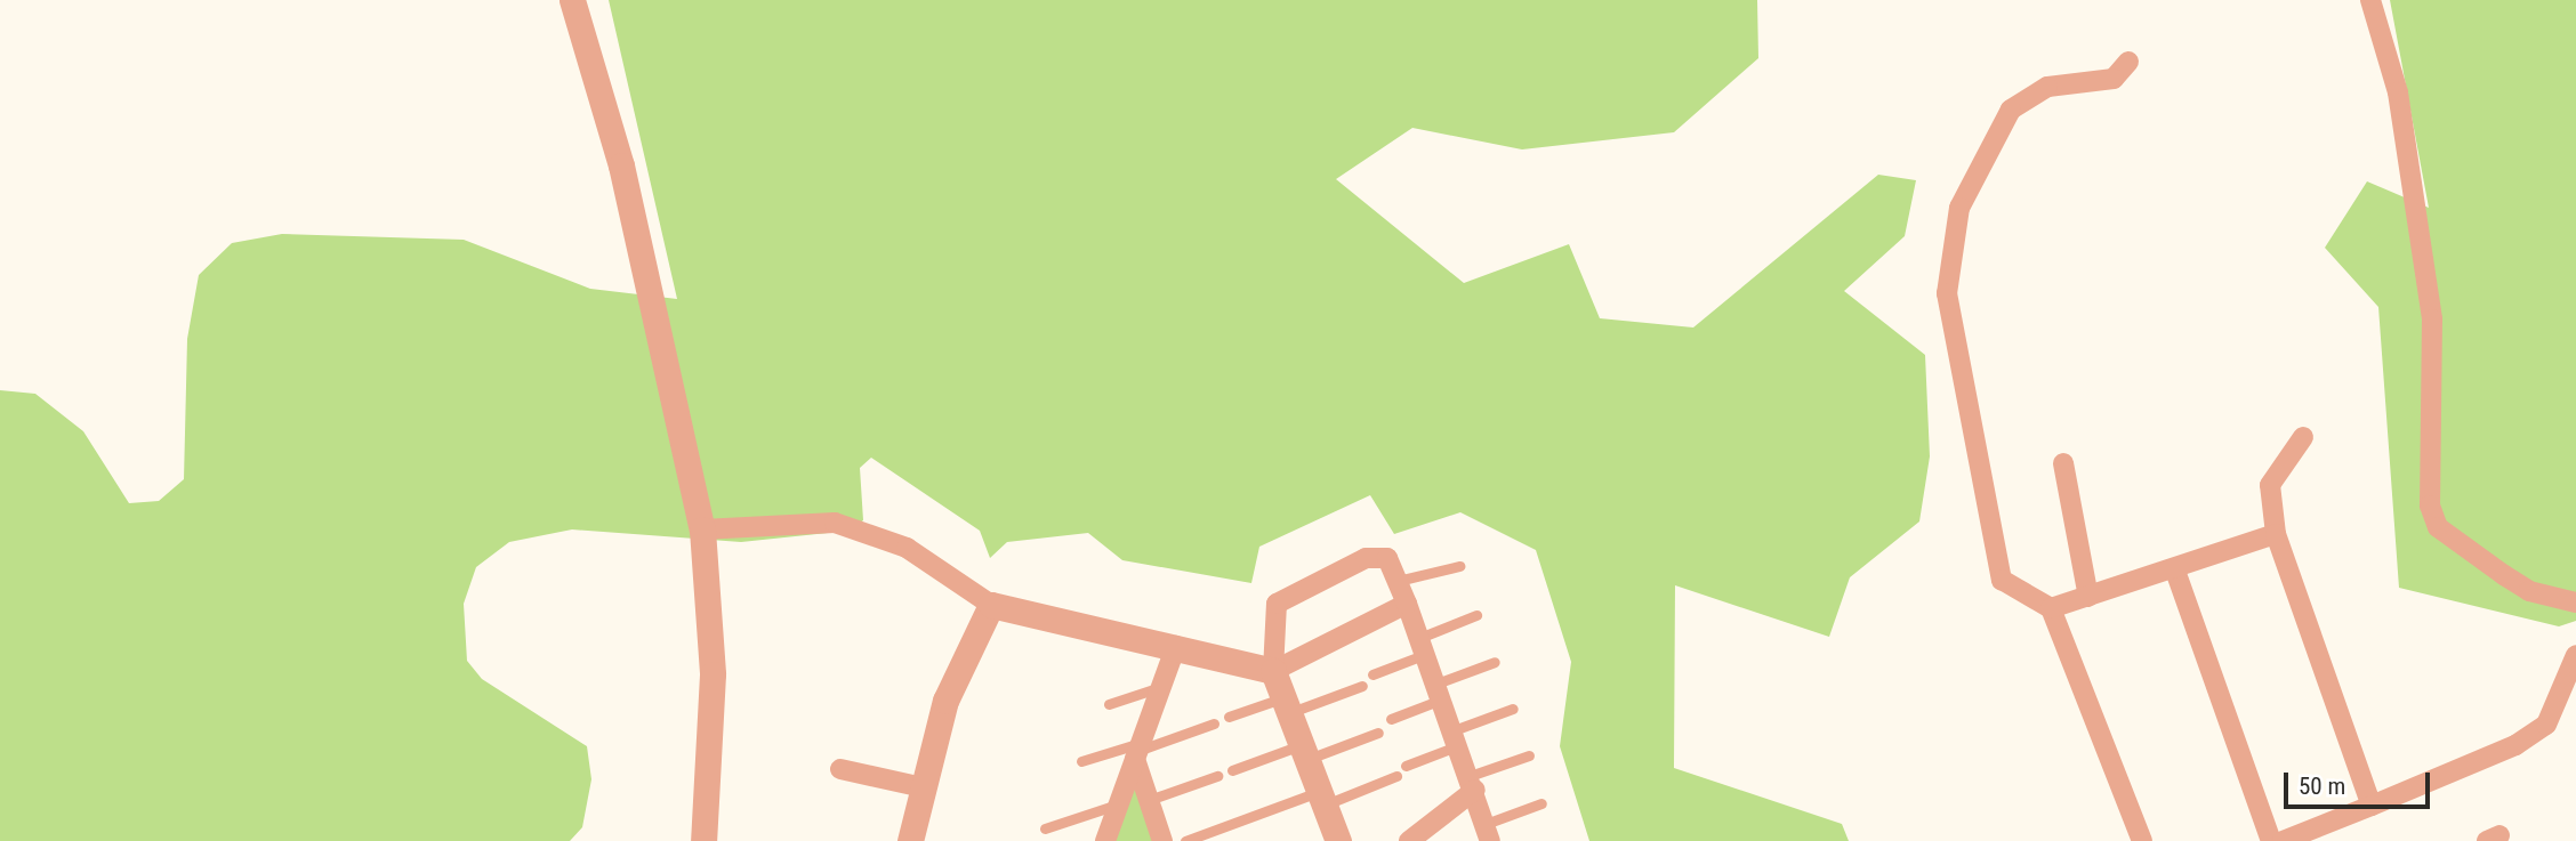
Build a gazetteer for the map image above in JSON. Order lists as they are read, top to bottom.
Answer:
{
  "scale_bar": "50 m"
}
